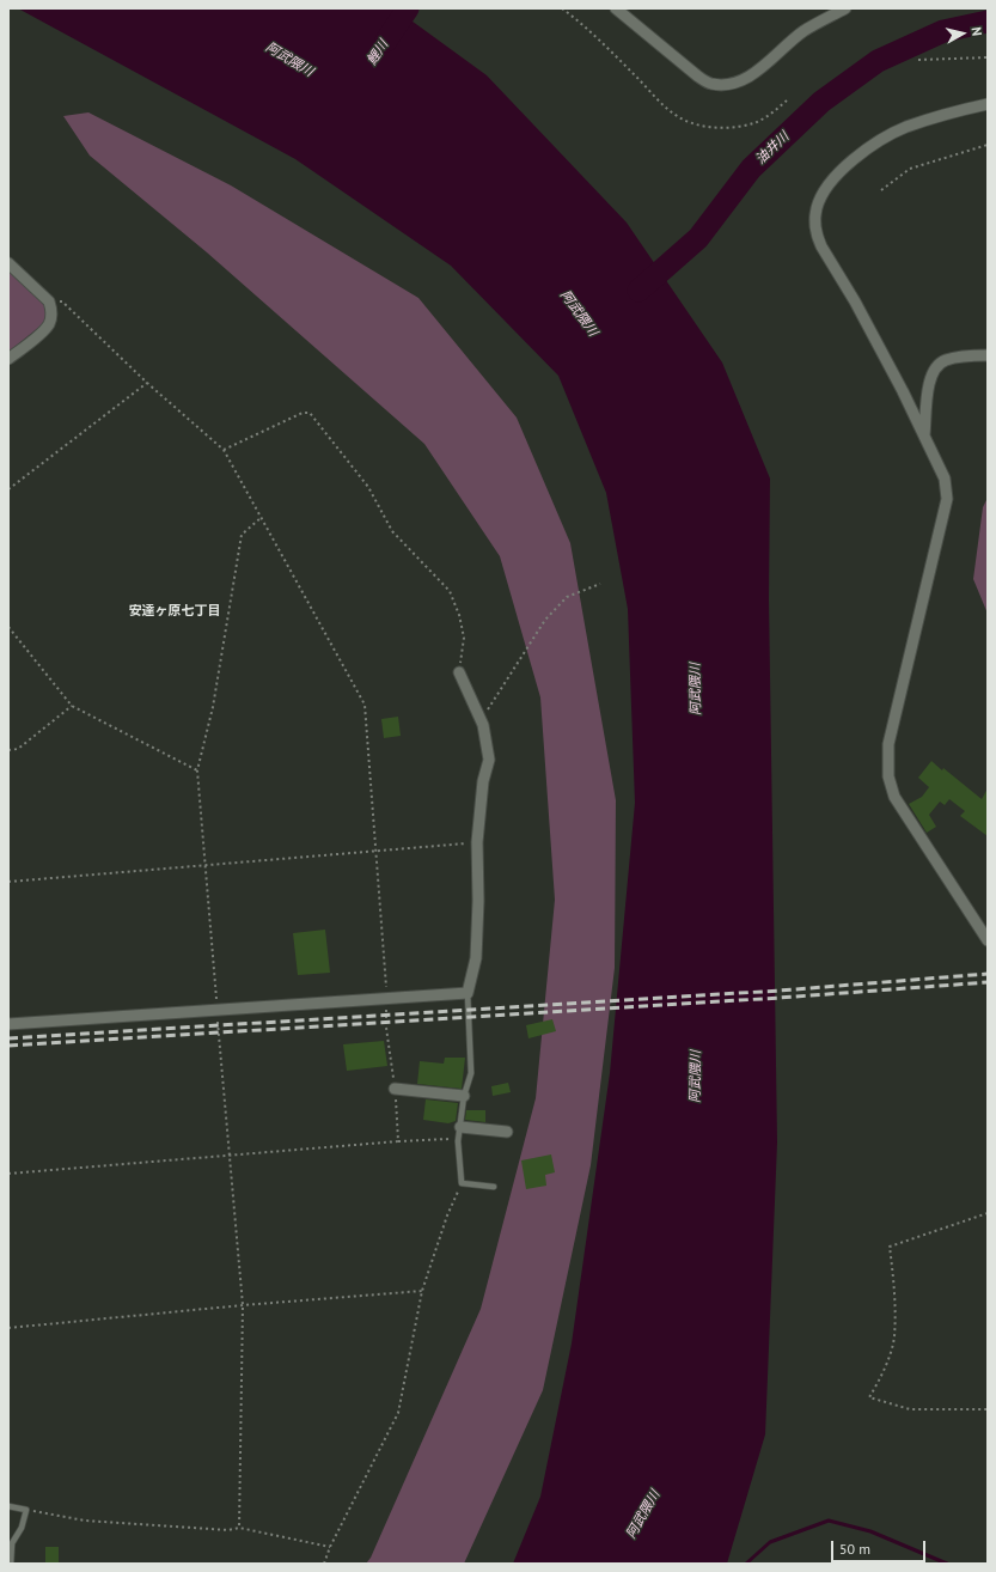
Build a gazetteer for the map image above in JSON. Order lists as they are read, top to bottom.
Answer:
{
  "districts": ["安達ヶ原七丁目"],
  "water": ["鯉川", "阿武隈川", "油井川"],
  "scale_bar": "50 m",
  "north": "right"
}
